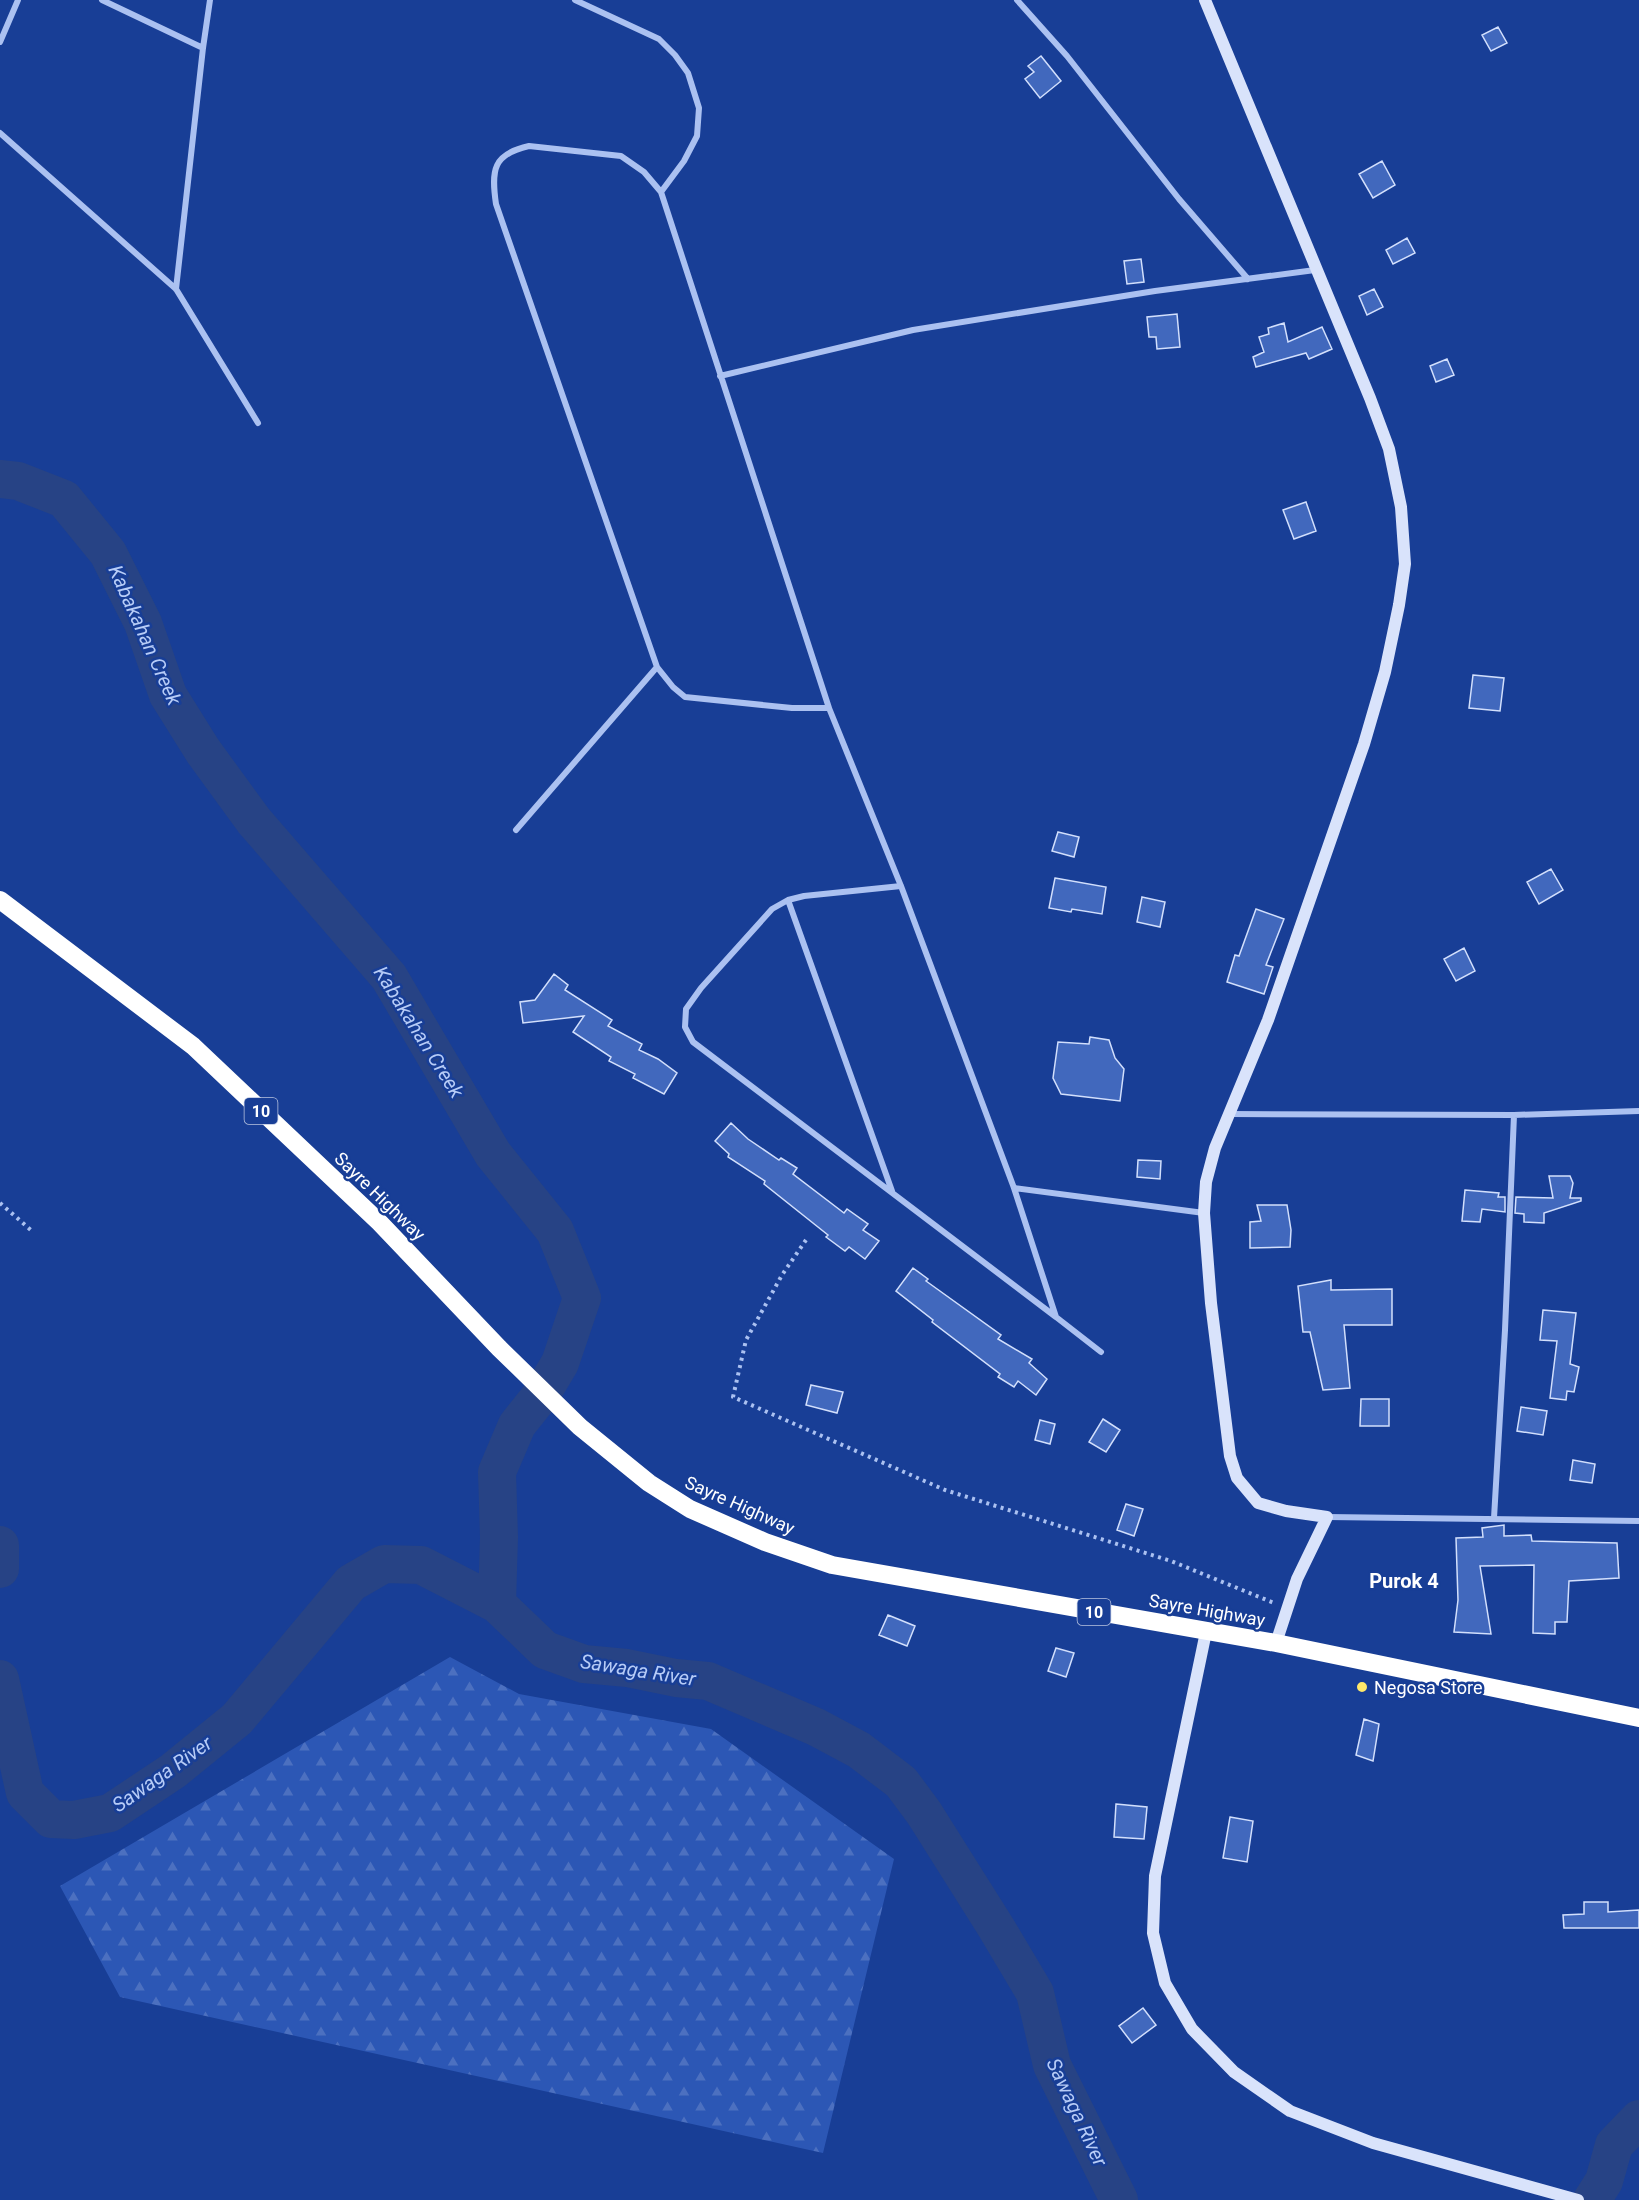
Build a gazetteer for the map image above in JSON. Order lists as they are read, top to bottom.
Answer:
{
  "streets": {
    "highway": ["10", "Sayre Highway"]
  },
  "districts": ["Purok 4"],
  "water": ["Kabakahan Creek", "Sawaga River"],
  "places": ["Negosa Store"]
}
